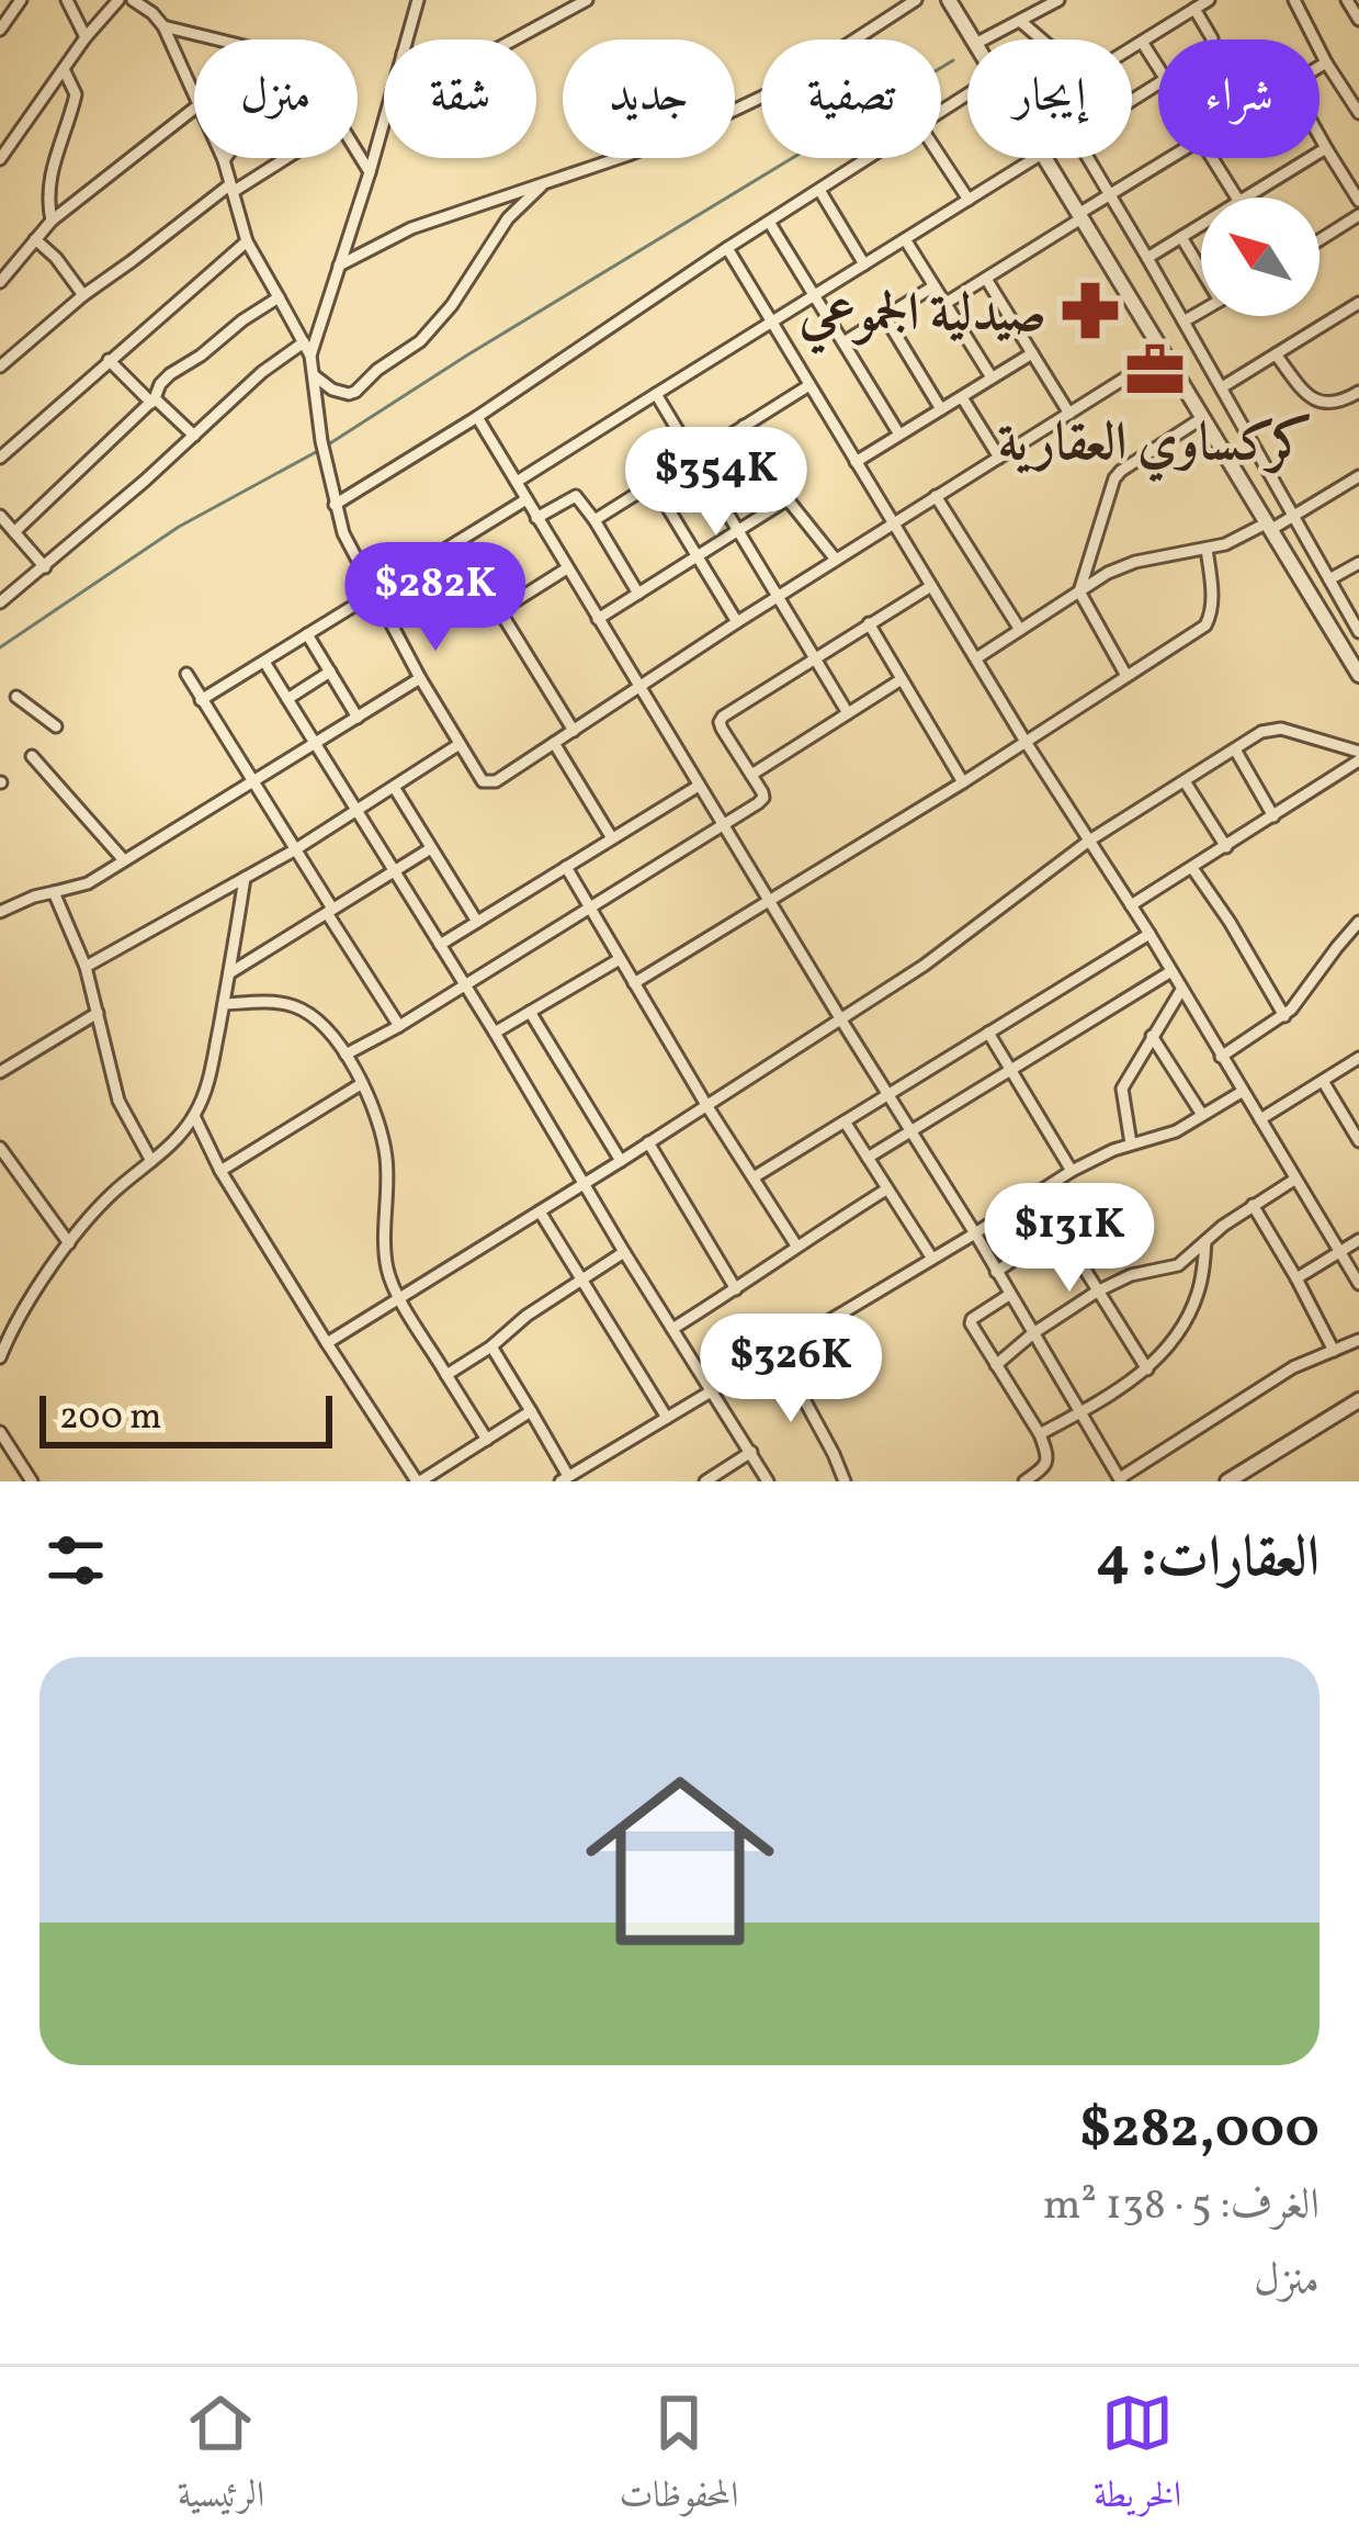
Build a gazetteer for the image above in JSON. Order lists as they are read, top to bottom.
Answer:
{
  "places": {
    "pharmacy": ["صيدلية الجموعي"],
    "office": ["كركساوي العقارية"]
  },
  "scale_bar": "200 m",
  "north": "top left",
  "page": {
    "chip": [
      "شراء",
      "إيجار",
      "تصفية",
      "جديد",
      "شقة",
      "منزل"
    ],
    "price": [
      "$354K",
      "$282K",
      "$131K",
      "$326K"
    ],
    "scale": "200 m",
    "heading": "العقارات: 4",
    "list": [
      {
        "name": "$282,000",
        "note": "الغرف: 5 · 138 m² · منزل"
      }
    ],
    "tabs": ["الخريطة", "المحفوظات", "الرئيسية"]
  }
}
